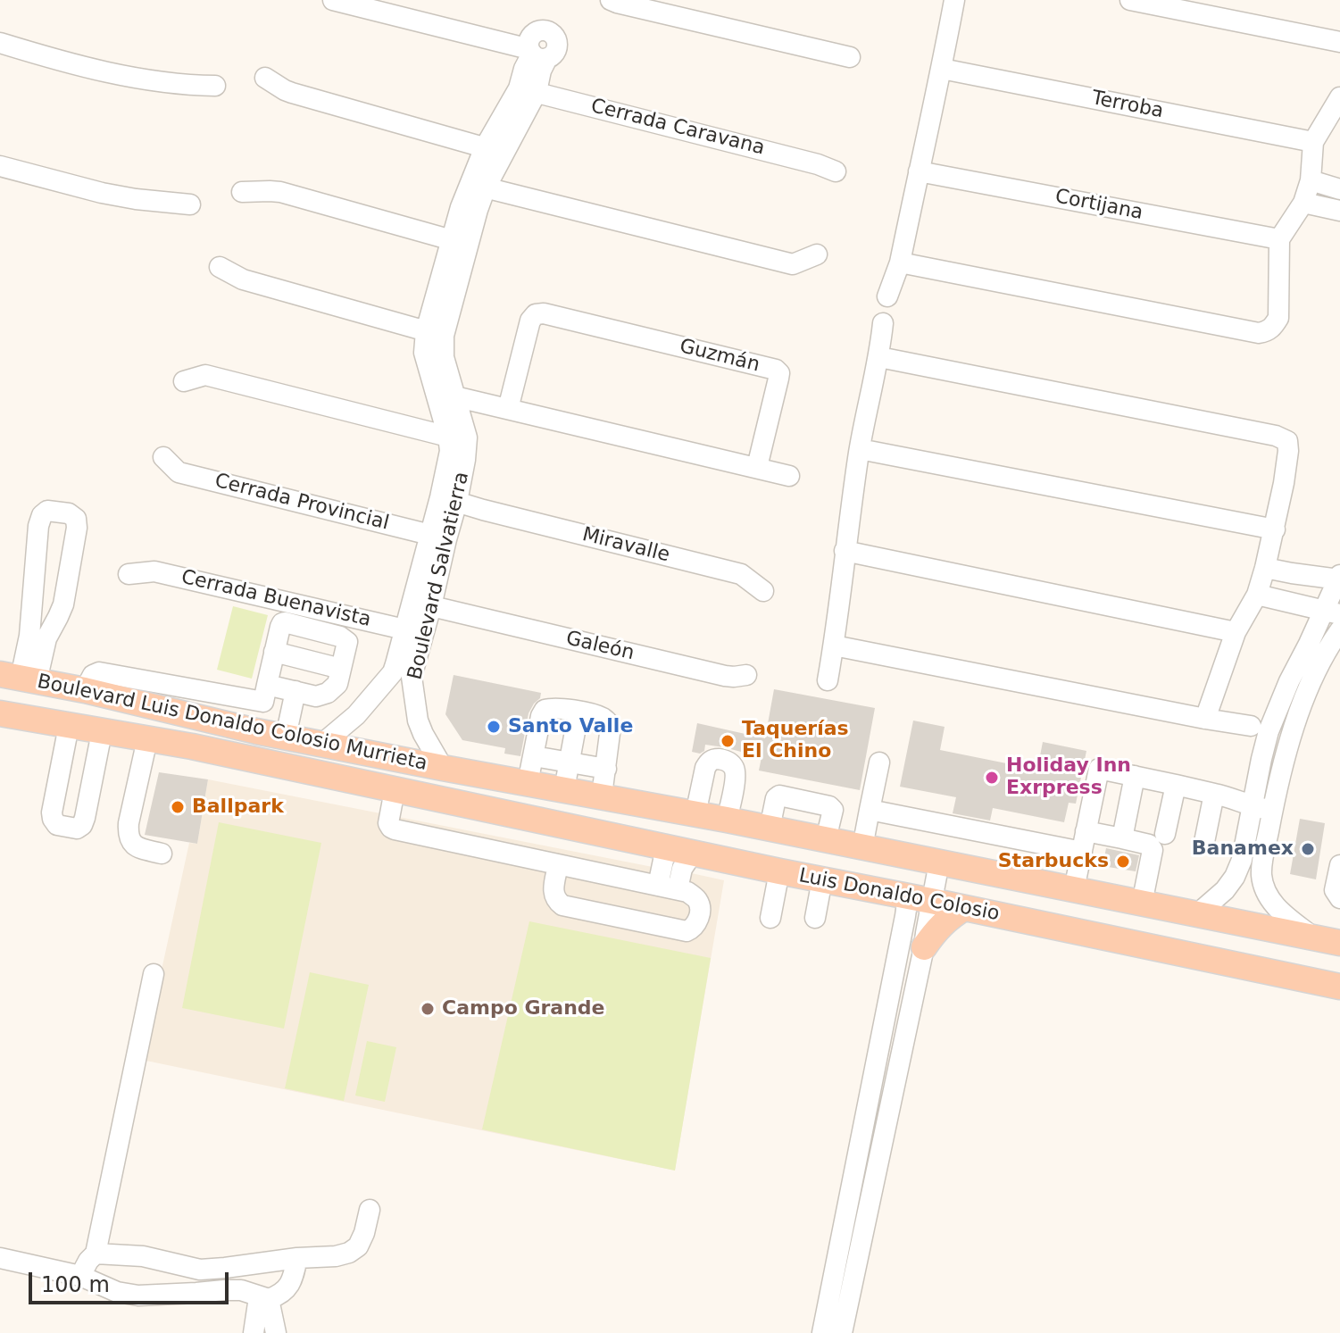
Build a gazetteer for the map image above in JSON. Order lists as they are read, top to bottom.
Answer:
{
  "streets": {
    "main road": ["Boulevard Luis Donaldo Colosio Murrieta", "Luis Donaldo Colosio"],
    "street": [
      "Terroba",
      "Cerrada Caravana",
      "Cortijana",
      "Guzmán",
      "Cerrada Provincial",
      "Miravalle",
      "Boulevard Salvatierra",
      "Cerrada Buenavista",
      "Galeón"
    ]
  },
  "crossings": [
    ["Cerrada Caravana", "Boulevard Salvatierra"],
    ["Cerrada Provincial", "Boulevard Salvatierra"],
    ["Miravalle", "Boulevard Salvatierra"],
    ["Boulevard Salvatierra", "Cerrada Buenavista"],
    ["Boulevard Salvatierra", "Galeón"],
    ["Boulevard Salvatierra", "Boulevard Luis Donaldo Colosio Murrieta"],
    ["Boulevard Salvatierra", "Luis Donaldo Colosio"],
    ["Boulevard Luis Donaldo Colosio Murrieta", "Luis Donaldo Colosio"]
  ],
  "places": [
    "Santo Valle",
    "Taquerías El Chino",
    "Holiday Inn Exrpress",
    "Ballpark",
    "Banamex",
    "Starbucks",
    "Campo Grande"
  ],
  "scale_bar": "100 m"
}
